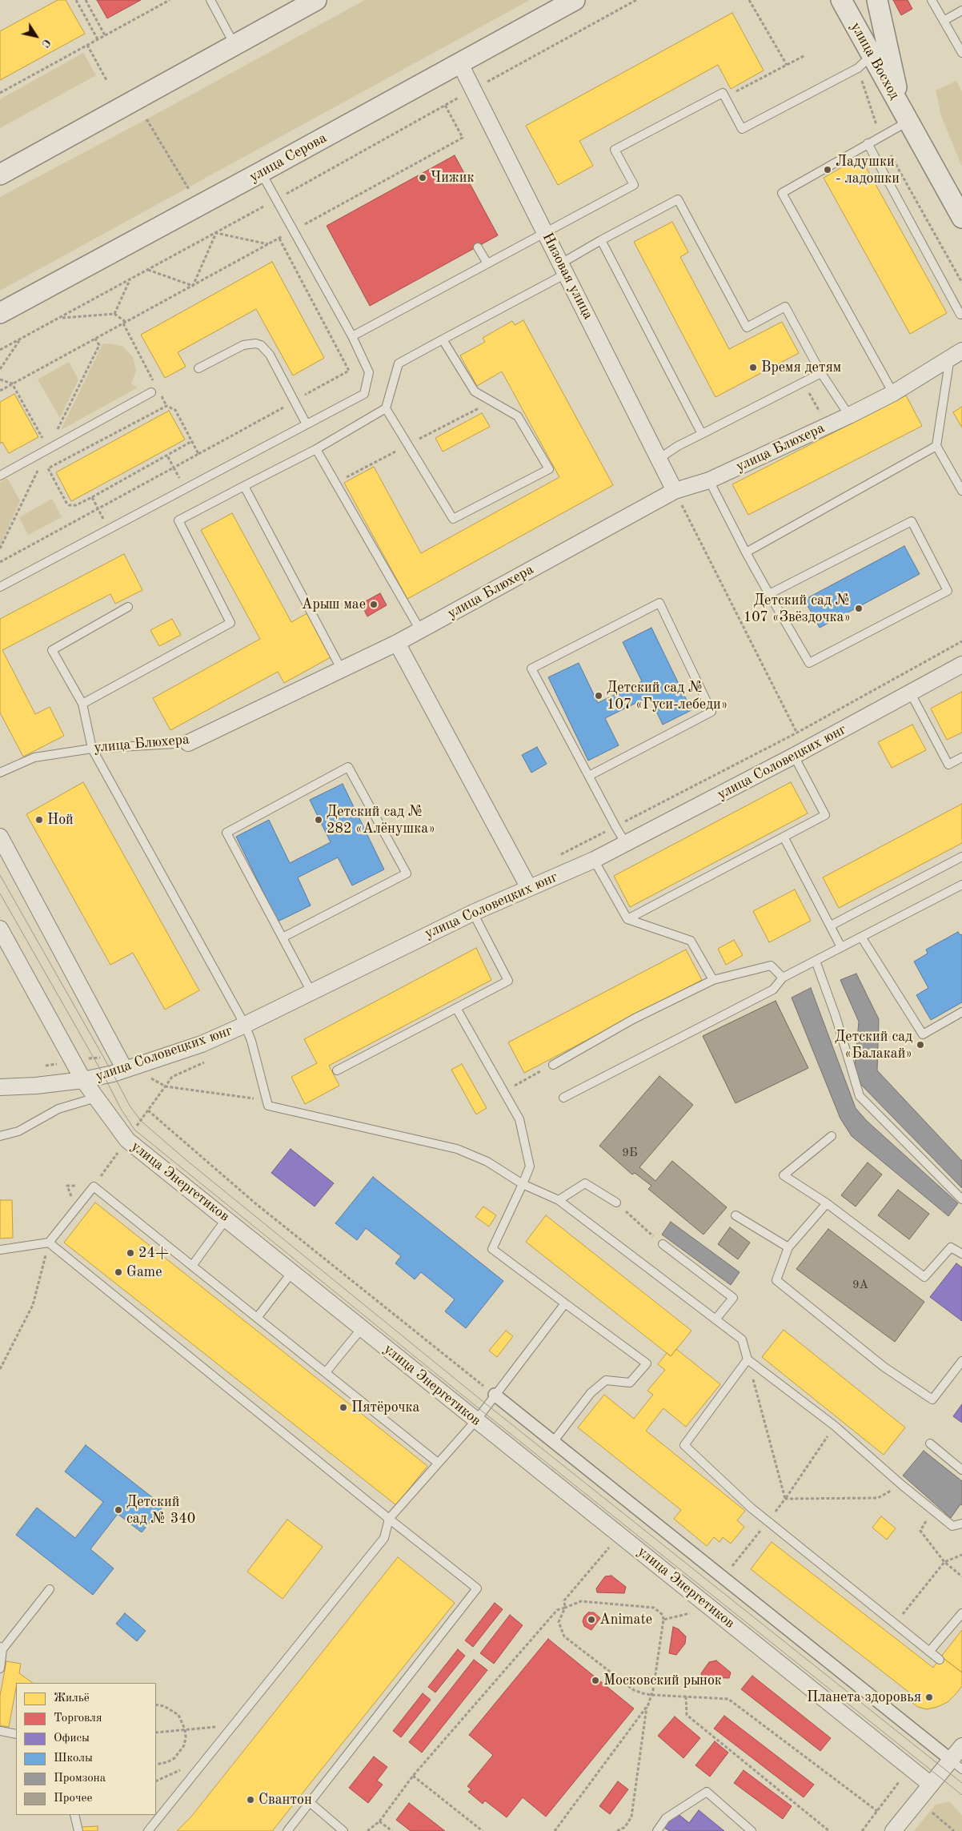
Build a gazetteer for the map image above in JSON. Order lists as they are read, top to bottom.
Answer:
{
  "streets": {
    "street": [
      "улица Восход",
      "улица Серова",
      "Низовая улица",
      "улица Блюхера",
      "улица Соловецких юнг",
      "улица Энергетиков"
    ]
  },
  "crossings": [
    ["улица Серова", "Низовая улица"],
    ["Низовая улица", "улица Блюхера"],
    ["улица Соловецких юнг", "улица Энергетиков"]
  ],
  "places": [
    "Ладушки - ладошки",
    "Чижик",
    "Время детям",
    "Арыш мае",
    "Детский сад № 107 «Звёздочка»",
    "Детский сад № 107 «Гуси-лебеди»",
    "Ной",
    "Детский сад № 282 «Алёнушка»",
    "Детский сад «Балакай»",
    "24+",
    "Game",
    "Пятёрочка",
    "Детский сад № 340",
    "Animate",
    "Московский рынок",
    "Планета здоровья",
    "Свантон"
  ],
  "house_numbers": ["9Б", "9А"],
  "legend": [
    "Жильё",
    "Торговля",
    "Офисы",
    "Школы",
    "Промзона",
    "Прочее"
  ],
  "north": "bottom right"
}
